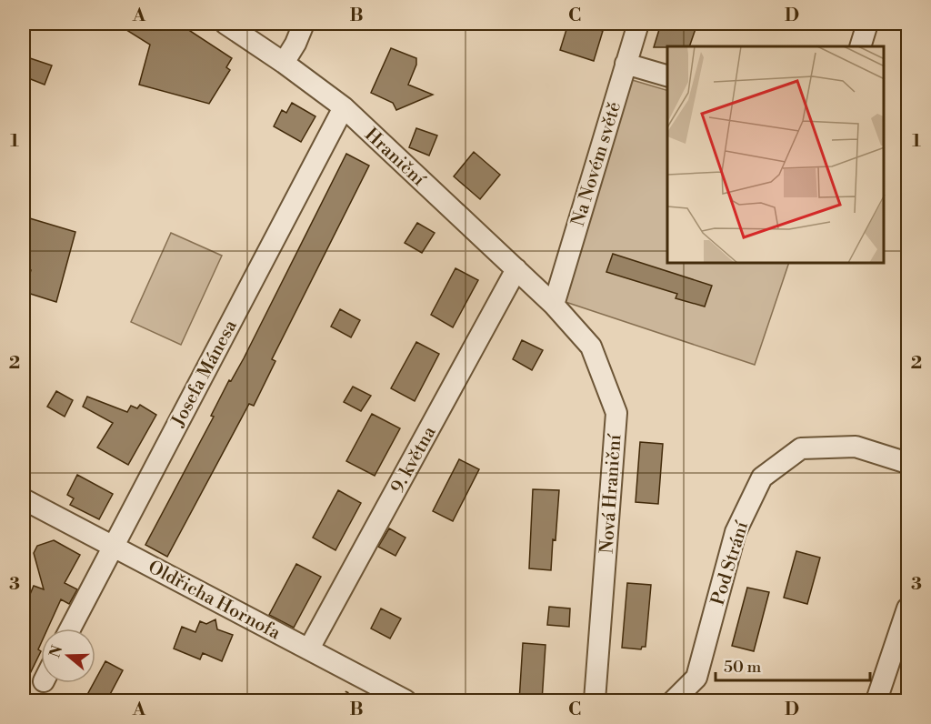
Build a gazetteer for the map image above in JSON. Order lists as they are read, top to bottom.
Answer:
{
  "streets": {
    "street": [
      "Hraniční",
      "Na Novém světě",
      "Josefa Mánesa",
      "9. května",
      "Nová Hraniční",
      "Pod Strání",
      "Oldřicha Hornofa"
    ]
  },
  "crossings": [
    ["Hraniční", "Na Novém světě"],
    ["Hraniční", "Josefa Mánesa"],
    ["Hraniční", "9. května"],
    ["Hraniční", "Nová Hraniční"],
    ["Na Novém světě", "Nová Hraniční"],
    ["Josefa Mánesa", "Oldřicha Hornofa"],
    ["9. května", "Oldřicha Hornofa"]
  ],
  "scale_bar": "50 m",
  "north": "left",
  "grid": {
    "columns": [
      "A",
      "B",
      "C",
      "D"
    ],
    "rows": ["1", "2", "3"]
  }
}
